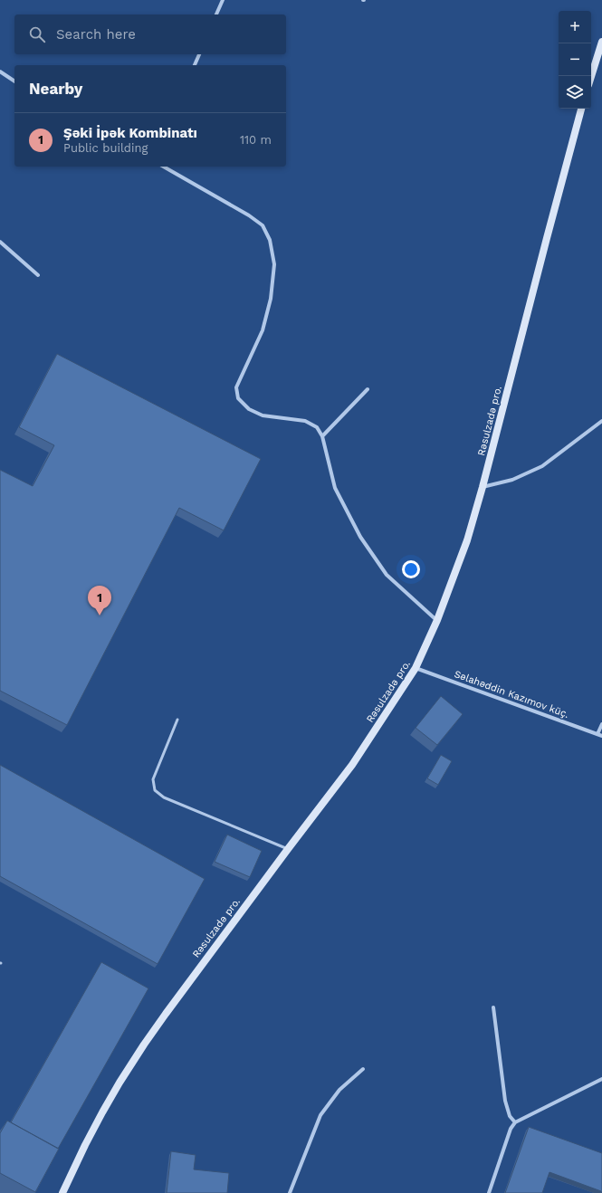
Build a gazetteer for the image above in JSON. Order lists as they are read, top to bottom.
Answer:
{
  "streets": {
    "street": ["Rəsulzadə pro.", "Səlahəddin Kazımov küç."]
  },
  "crossings": [
    ["Rəsulzadə pro.", "Səlahəddin Kazımov küç."]
  ],
  "page": {
    "map_buttons": ["+", "−"],
    "search": "Search here",
    "heading": "Nearby",
    "list": [
      {
        "mark": "1",
        "name": "Şəki İpək Kombinatı",
        "note": "Public building",
        "value": "110 m"
      }
    ],
    "pins": "1"
  }
}
